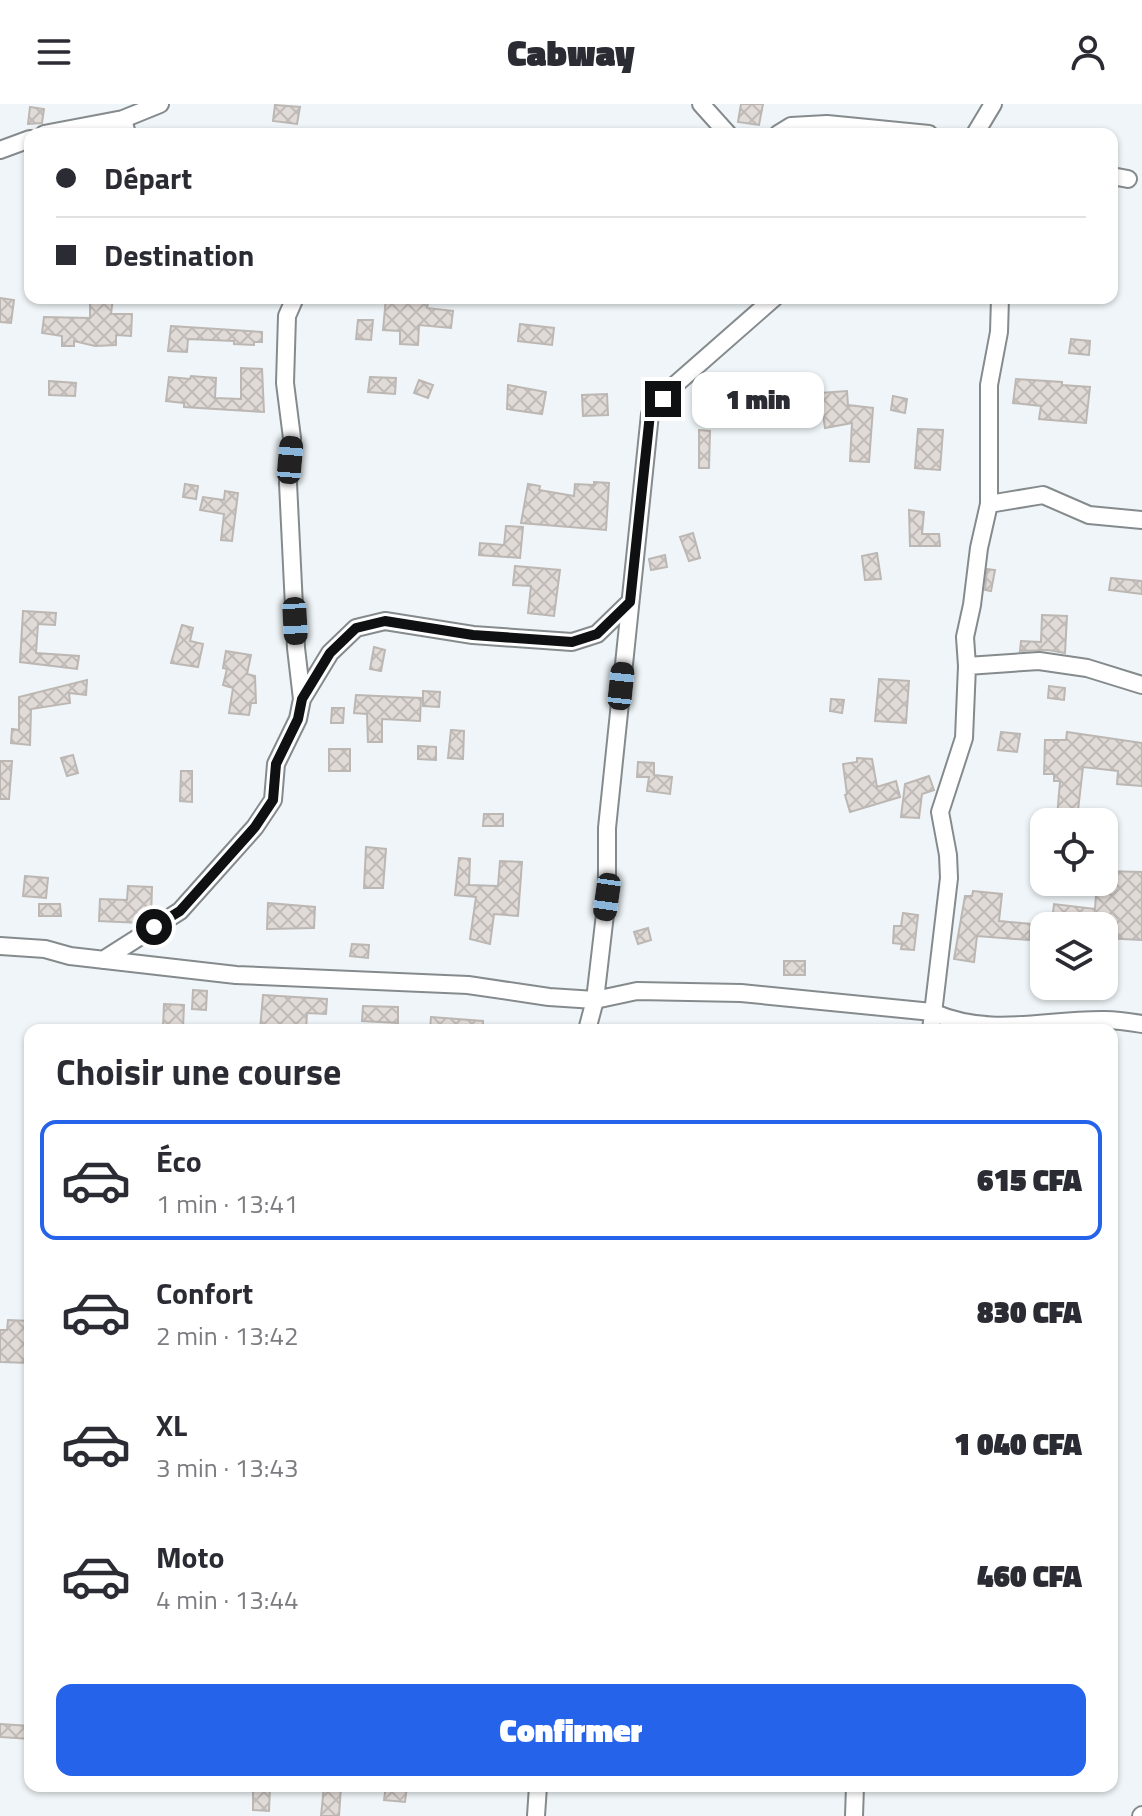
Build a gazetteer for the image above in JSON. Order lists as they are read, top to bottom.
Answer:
{
  "page": {
    "header": "Cabway",
    "banner": ["Départ", "Destination"],
    "bubble": "1 min",
    "heading": "Choisir une course",
    "list": [
      {
        "name": "Éco",
        "note": "1 min · 13:41",
        "value": "615 CFA"
      },
      {
        "name": "Confort",
        "note": "2 min · 13:42",
        "value": "830 CFA"
      },
      {
        "name": "XL",
        "note": "3 min · 13:43",
        "value": "1 040 CFA"
      },
      {
        "name": "Moto",
        "note": "4 min · 13:44",
        "value": "460 CFA"
      }
    ],
    "buttons": "Confirmer"
  }
}
